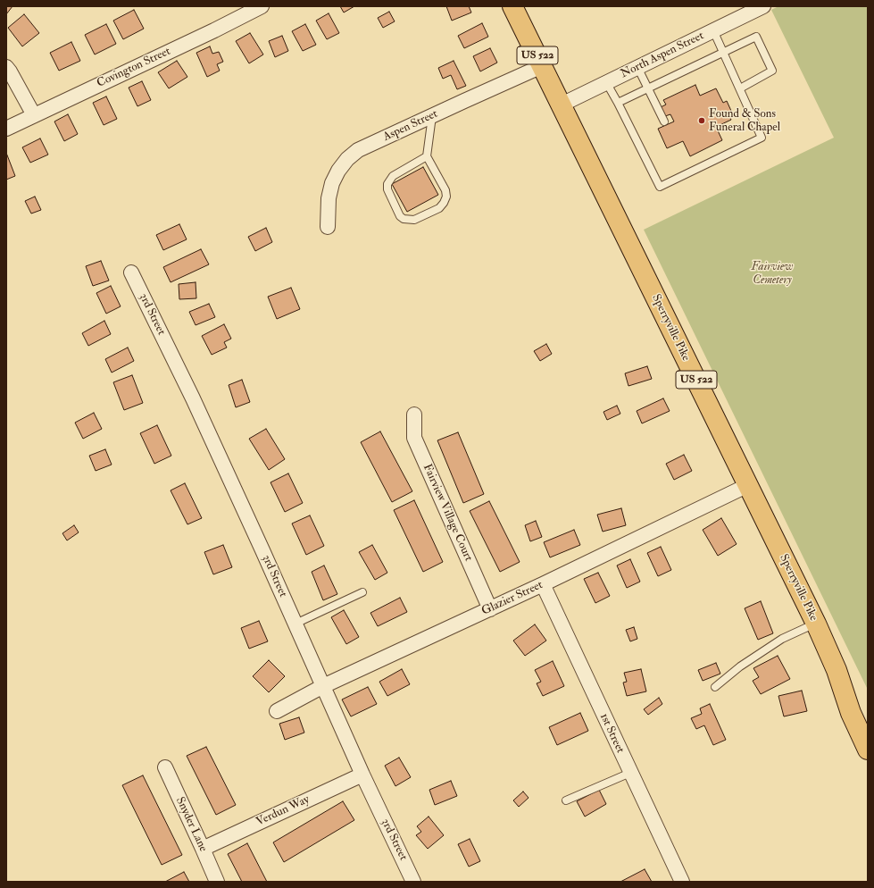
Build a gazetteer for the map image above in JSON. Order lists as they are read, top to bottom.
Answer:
{
  "streets": {
    "main road": ["US 522", "Sperryville Pike"],
    "street": [
      "North Aspen Street",
      "Covington Street",
      "Aspen Street",
      "3rd Street",
      "Fairview Village Court",
      "Glazier Street",
      "1st Street",
      "Verdun Way",
      "Snyder Lane"
    ]
  },
  "crossings": [
    ["North Aspen Street", "Sperryville Pike"],
    ["Aspen Street", "Sperryville Pike"],
    ["3rd Street", "Glazier Street"],
    ["3rd Street", "Verdun Way"],
    ["Sperryville Pike", "Glazier Street"],
    ["Fairview Village Court", "Glazier Street"],
    ["Glazier Street", "1st Street"],
    ["Verdun Way", "Snyder Lane"]
  ],
  "parks": ["Fairview Cemetery"],
  "places": ["Found & Sons Funeral Chapel"]
}
